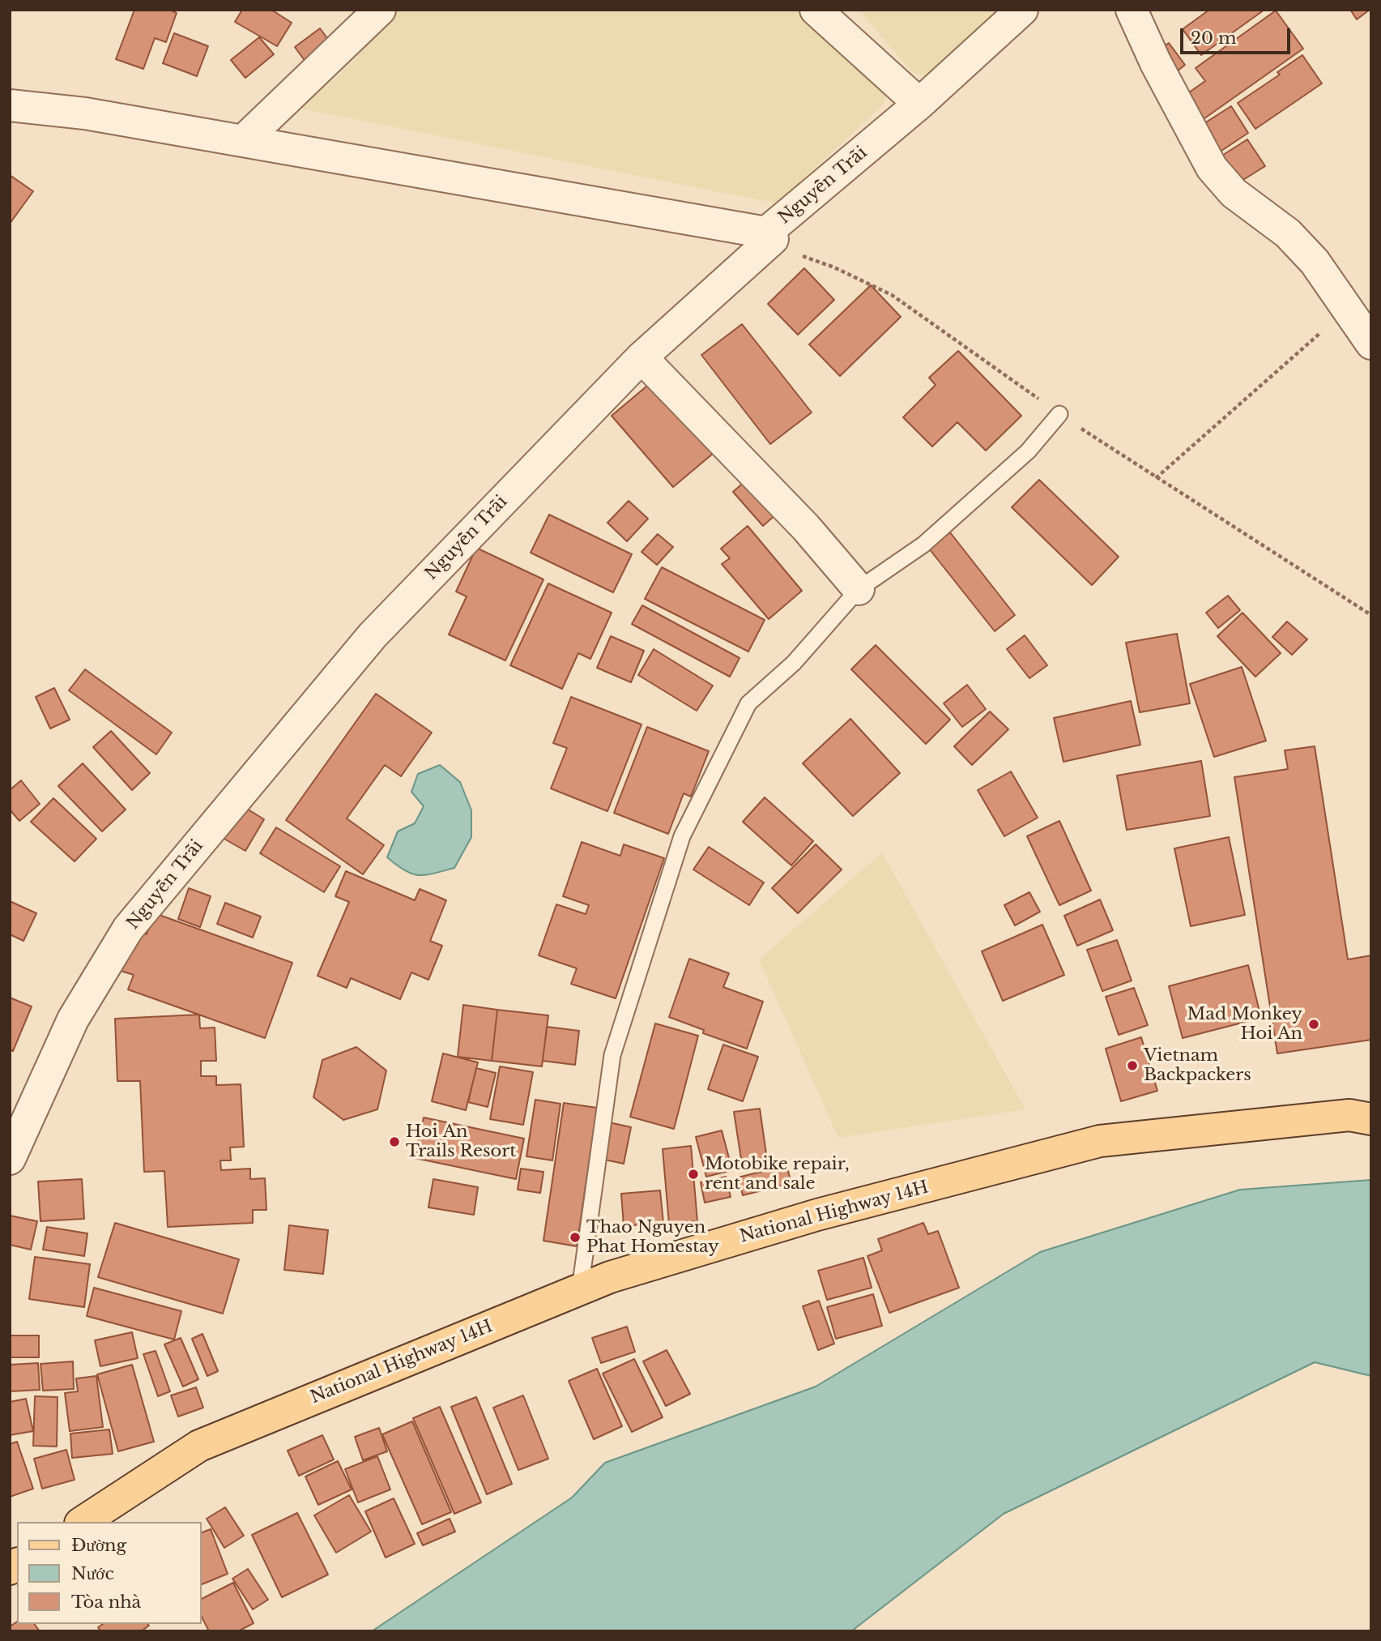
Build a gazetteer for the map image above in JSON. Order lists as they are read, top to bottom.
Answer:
{
  "streets": {
    "main road": ["National Highway 14H"],
    "street": ["Nguyễn Trãi"]
  },
  "places": [
    "Mad Monkey Hoi An",
    "Vietnam Backpackers",
    "Hoi An Trails Resort",
    "Motobike repair, rent and sale",
    "Thao Nguyen Phat Homestay"
  ],
  "legend": ["Đường", "Nước", "Tòa nhà"],
  "scale_bar": "20 m"
}
